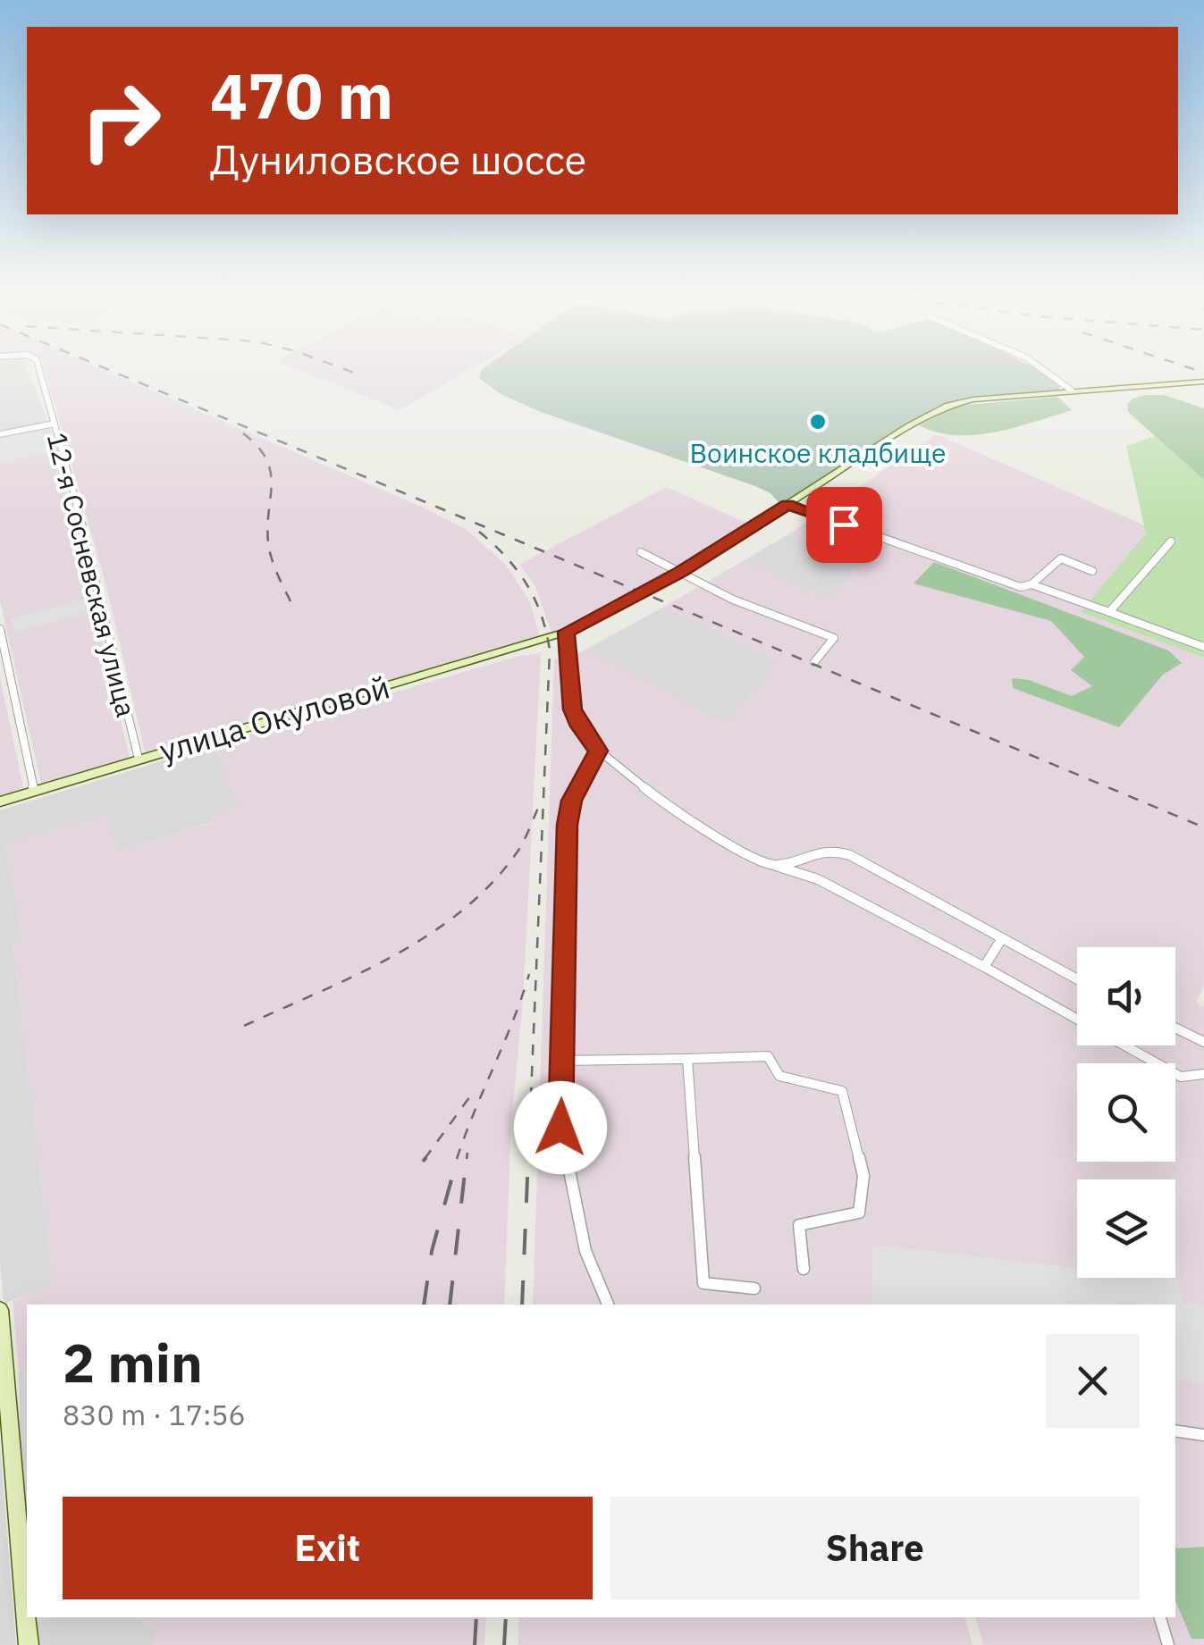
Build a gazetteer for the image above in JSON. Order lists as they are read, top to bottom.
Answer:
{
  "streets": {
    "street": ["12-я Сосневская улица", "улица Окуловой"]
  },
  "crossings": [
    ["12-я Сосневская улица", "улица Окуловой"]
  ],
  "places": ["Воинское кладбище"],
  "page": {
    "turn": ["470 m", "Дуниловское шоссе"],
    "heading": ["2 min", "830 m · 17:56"],
    "buttons": ["Exit", "Share"]
  }
}
